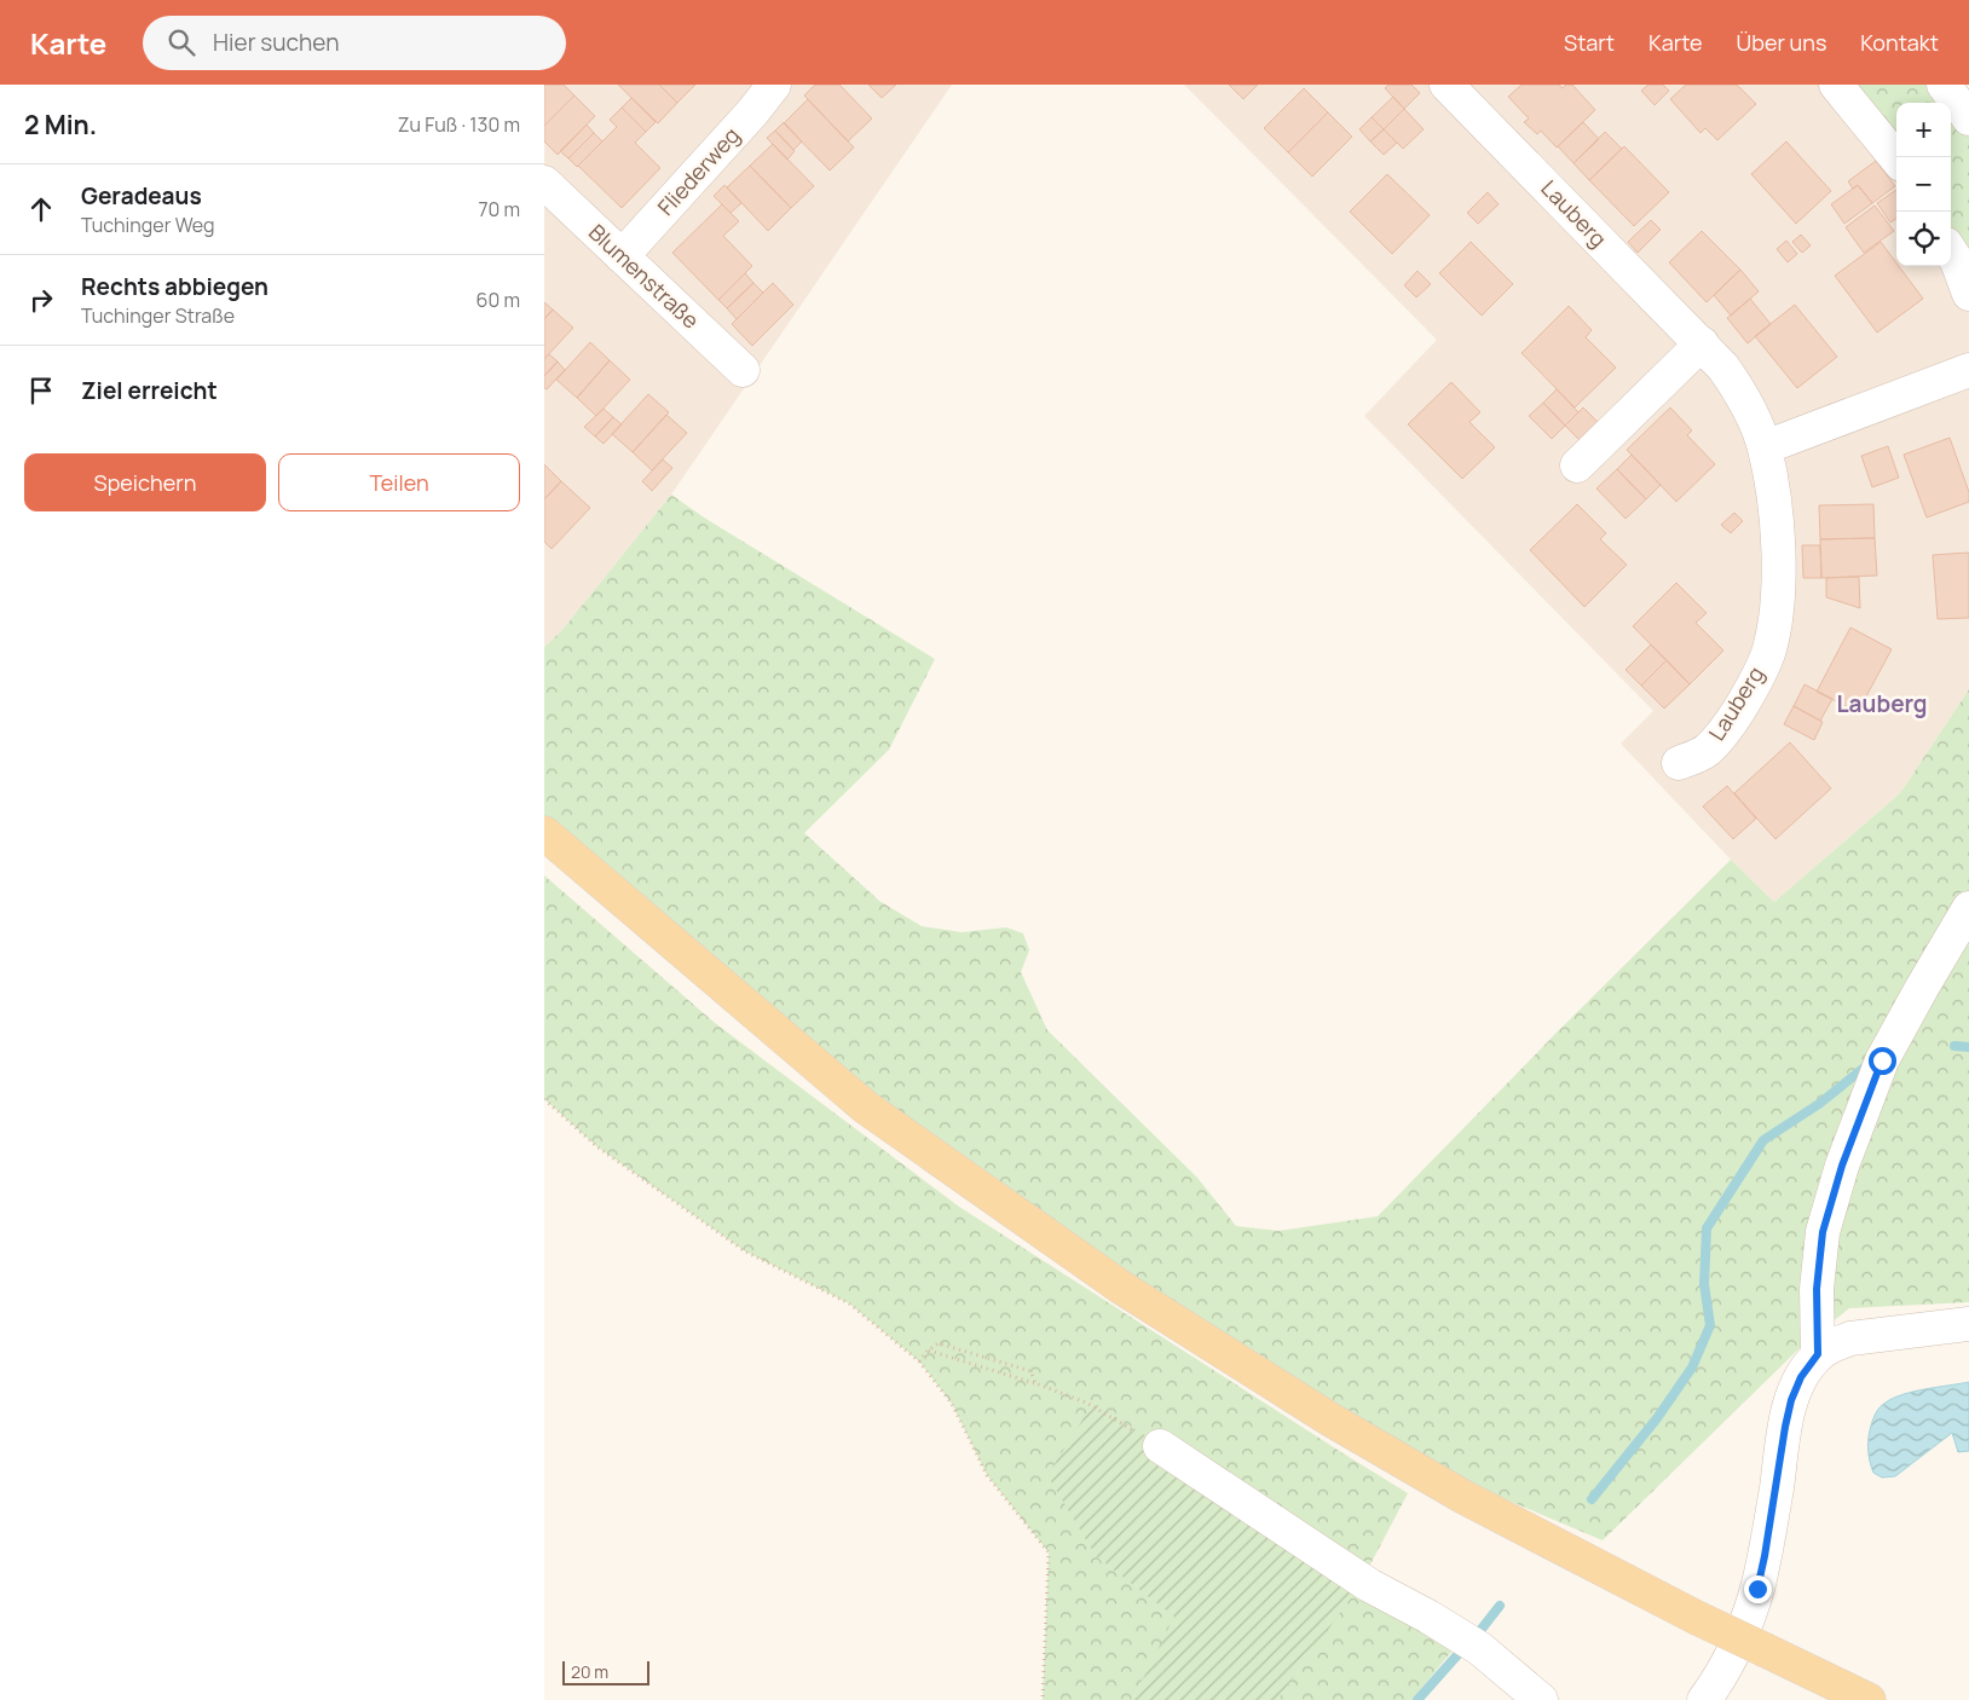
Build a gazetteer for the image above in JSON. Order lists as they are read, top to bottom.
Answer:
{
  "streets": {
    "street": ["Fliederweg", "Lauberg", "Blumenstraße"]
  },
  "crossings": [
    ["Fliederweg", "Blumenstraße"]
  ],
  "districts": ["Lauberg"],
  "scale_bar": "20 m",
  "page": {
    "header": "Karte",
    "search": "Hier suchen",
    "nav": [
      "Start",
      "Karte",
      "Über uns",
      "Kontakt"
    ],
    "heading": ["2 Min.", "Zu Fuß · 130 m"],
    "map_buttons": ["+", "−"],
    "list": [
      ["Geradeaus", "Tuchinger Weg", "70 m"],
      ["Rechts abbiegen", "Tuchinger Straße", "60 m"],
      "Ziel erreicht"
    ],
    "buttons": ["Speichern", "Teilen"],
    "scale": "20 m"
  }
}
